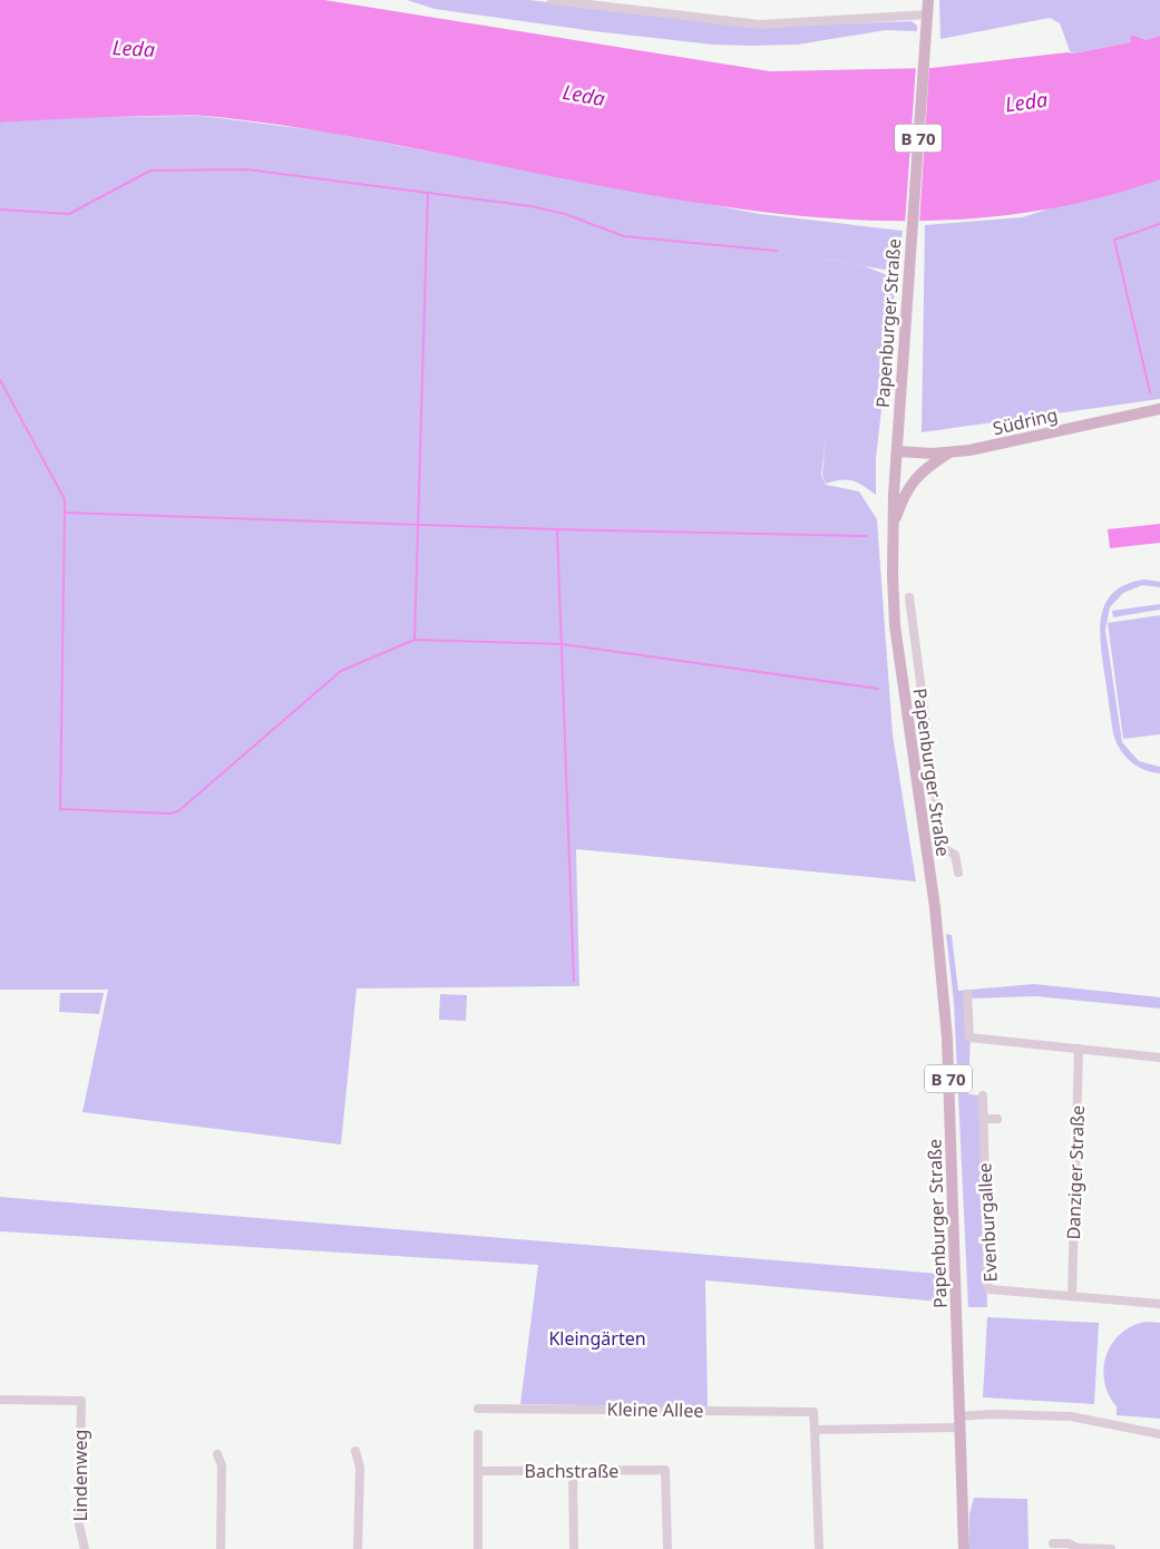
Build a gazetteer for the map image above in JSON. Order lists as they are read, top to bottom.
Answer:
{
  "streets": {
    "main road": ["B 70", "Papenburger Straße", "Südring"],
    "street": [
      "Danziger Straße",
      "Evenburgallee",
      "Kleine Allee",
      "Bachstraße",
      "Lindenweg"
    ]
  },
  "crossings": [
    ["Papenburger Straße", "Südring"],
    ["Danziger Straße", "Evenburgallee"]
  ],
  "water": ["Leda"],
  "parks": ["Kleingärten"]
}
